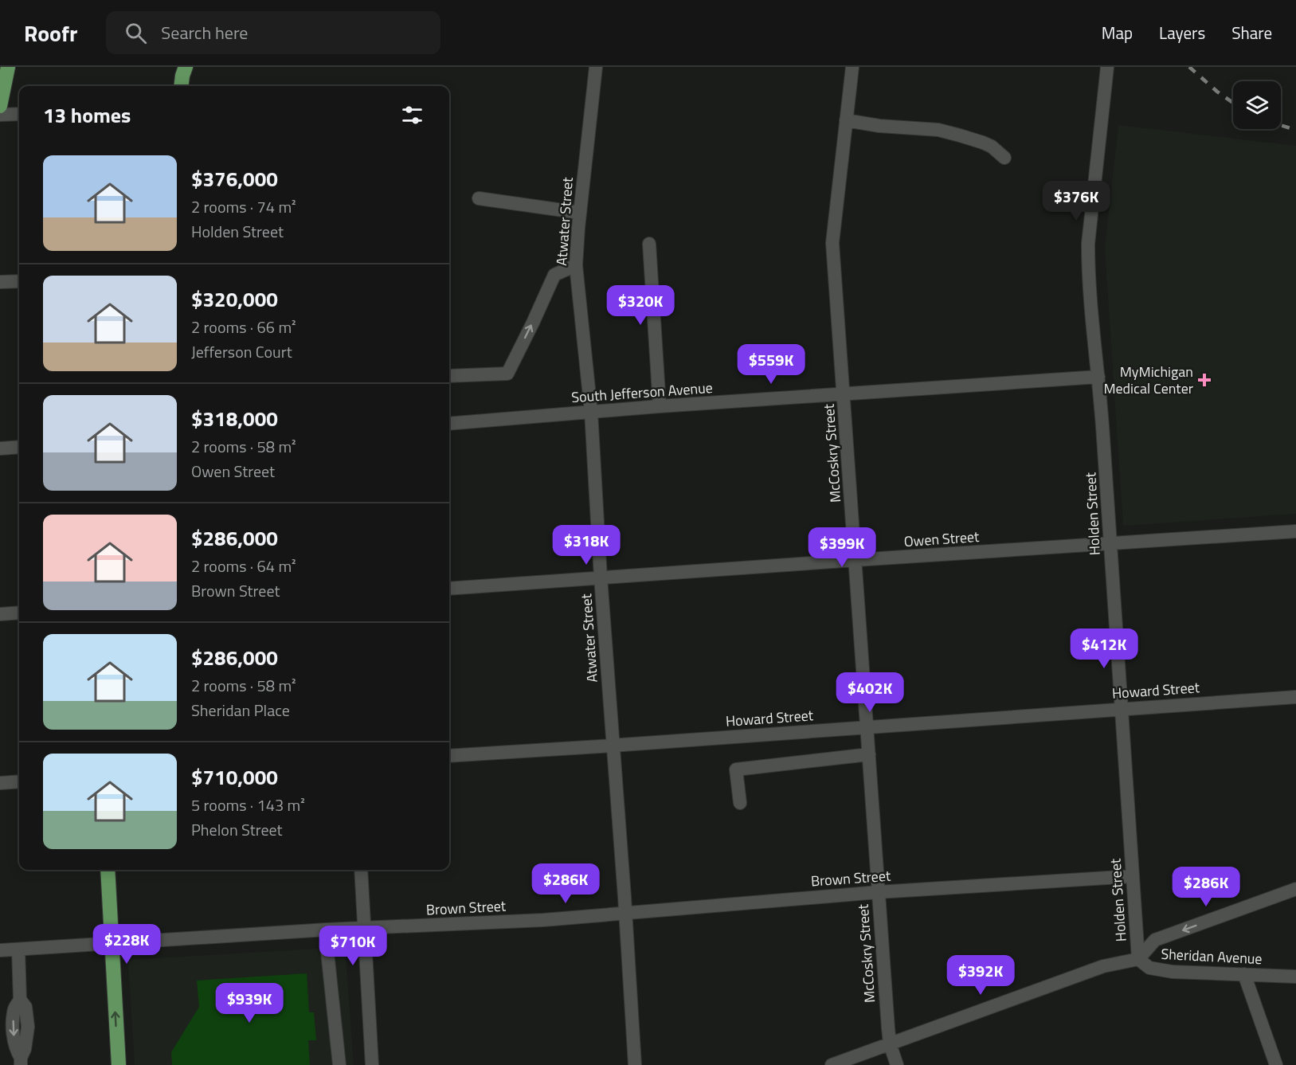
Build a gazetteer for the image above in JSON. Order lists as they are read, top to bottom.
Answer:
{
  "streets": {
    "street": [
      "Atwater Street",
      "South Jefferson Avenue",
      "McCoskry Street",
      "Holden Street",
      "Owen Street",
      "Howard Street",
      "Brown Street",
      "Sheridan Avenue"
    ]
  },
  "crossings": [
    ["Atwater Street", "South Jefferson Avenue"],
    ["Atwater Street", "Owen Street"],
    ["Atwater Street", "Howard Street"],
    ["Atwater Street", "Brown Street"],
    ["South Jefferson Avenue", "McCoskry Street"],
    ["South Jefferson Avenue", "Holden Street"],
    ["McCoskry Street", "Owen Street"],
    ["McCoskry Street", "Howard Street"],
    ["McCoskry Street", "Brown Street"],
    ["Holden Street", "Owen Street"],
    ["Holden Street", "Howard Street"],
    ["Holden Street", "Brown Street"],
    ["Holden Street", "Sheridan Avenue"]
  ],
  "places": {
    "health": ["MyMichigan Medical Center"]
  },
  "page": {
    "header": "Roofr",
    "search": "Search here",
    "nav": ["Map", "Layers", "Share"],
    "heading": "13 homes",
    "list": [
      {
        "name": "$376,000",
        "note": "2 rooms · 74 m² · Holden Street"
      },
      {
        "name": "$320,000",
        "note": "2 rooms · 66 m² · Jefferson Court"
      },
      {
        "name": "$318,000",
        "note": "2 rooms · 58 m² · Owen Street"
      },
      {
        "name": "$286,000",
        "note": "2 rooms · 64 m² · Brown Street"
      },
      {
        "name": "$286,000",
        "note": "2 rooms · 58 m² · Sheridan Place"
      },
      {
        "name": "$710,000",
        "note": "5 rooms · 143 m² · Phelon Street"
      }
    ],
    "price": [
      "$376K",
      "$320K",
      "$559K",
      "$318K",
      "$399K",
      "$412K",
      "$402K",
      "$286K",
      "$286K",
      "$228K",
      "$710K",
      "$392K",
      "$939K"
    ]
  }
}
